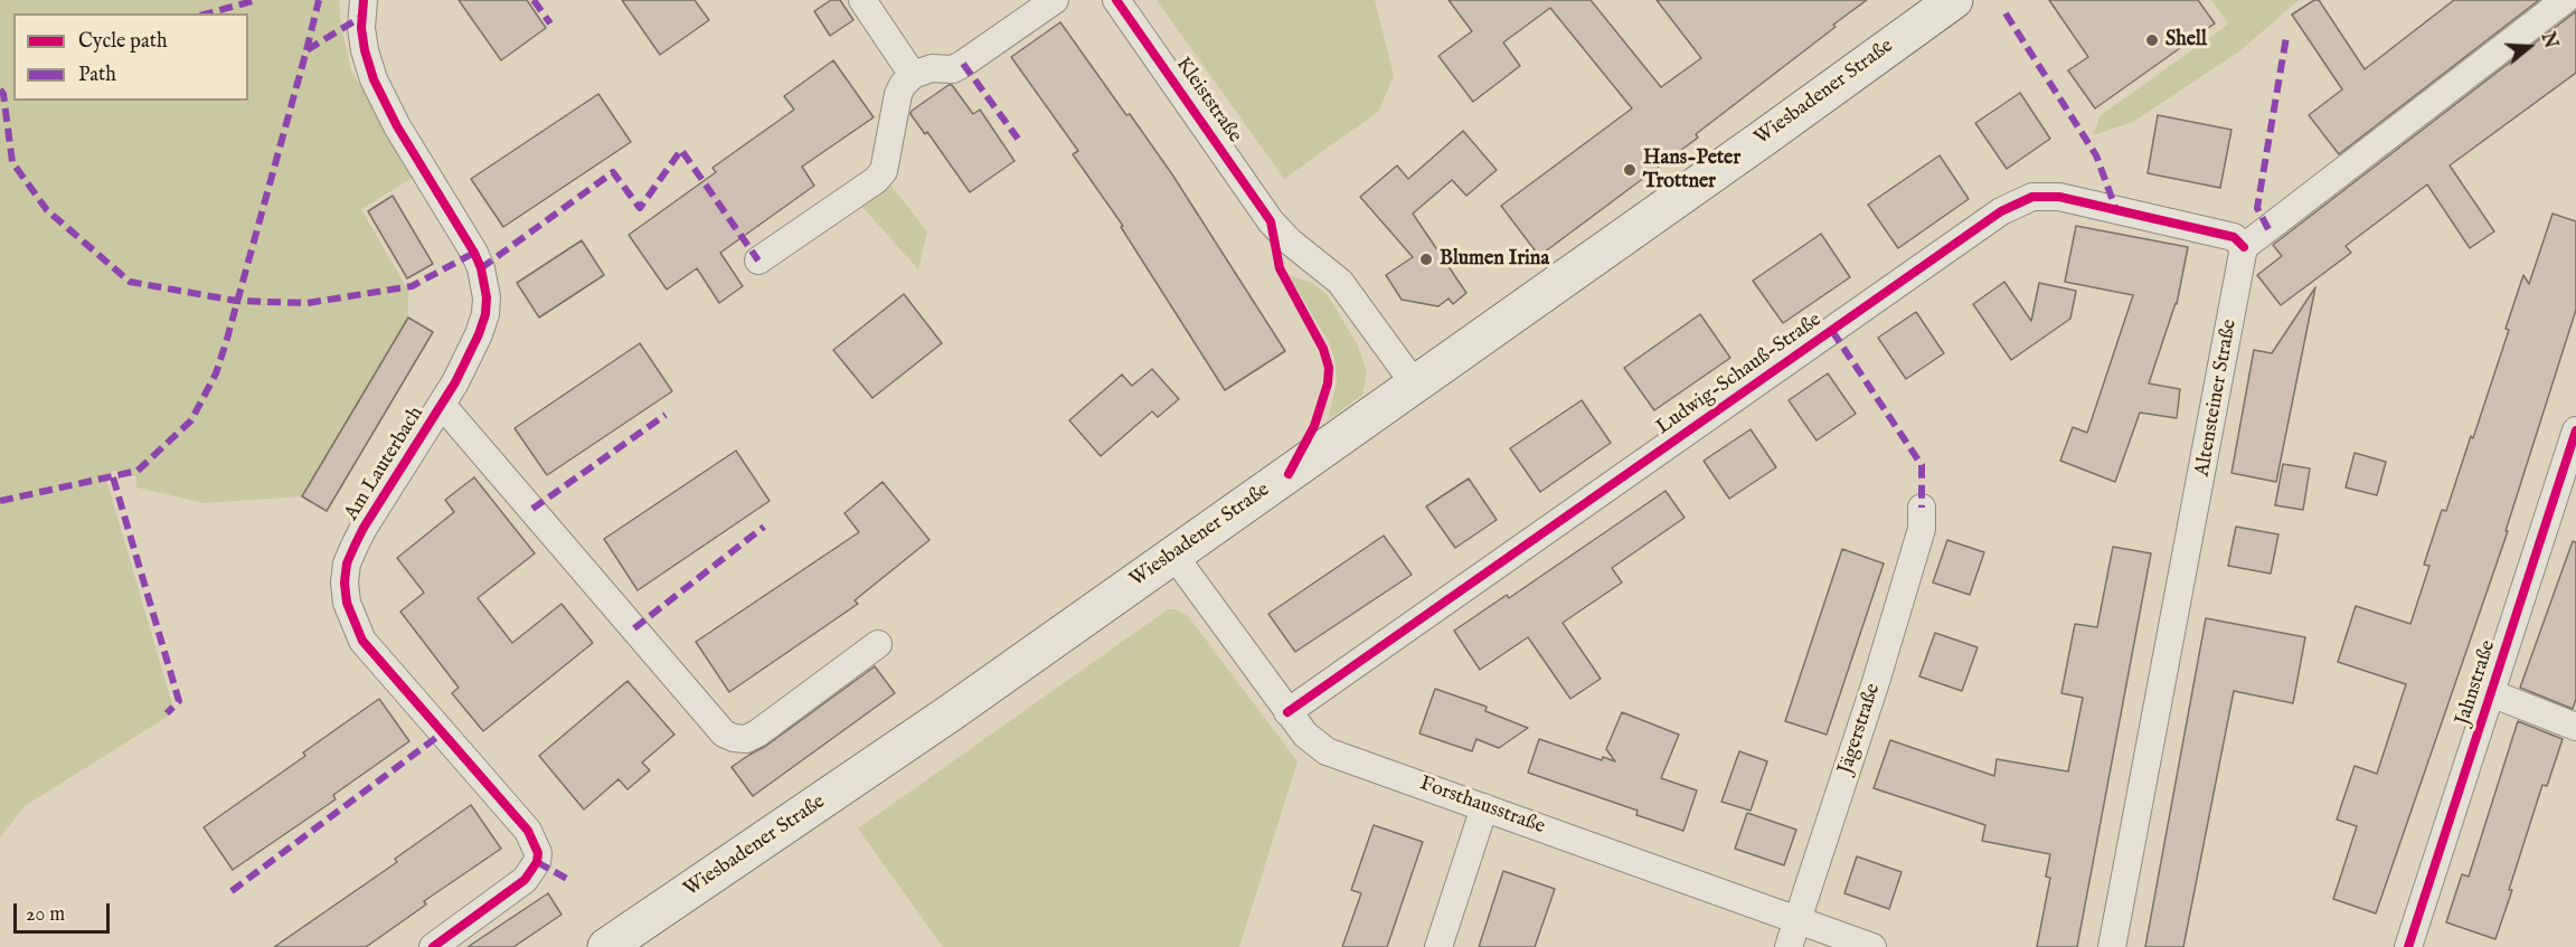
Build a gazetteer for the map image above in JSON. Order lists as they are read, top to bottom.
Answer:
{
  "streets": {
    "main road": ["Wiesbadener Straße"],
    "street": [
      "Kleiststraße",
      "Ludwig-Schauß-Straße",
      "Altensteiner Straße",
      "Am Lauterbach",
      "Jahnstraße",
      "Jägerstraße",
      "Forsthausstraße"
    ]
  },
  "crossings": [
    ["Wiesbadener Straße", "Kleiststraße"],
    ["Wiesbadener Straße", "Forsthausstraße"],
    ["Ludwig-Schauß-Straße", "Altensteiner Straße"],
    ["Ludwig-Schauß-Straße", "Forsthausstraße"],
    ["Jägerstraße", "Forsthausstraße"]
  ],
  "places": ["Shell", "Hans-Peter Trottner", "Blumen Irina"],
  "legend": ["Cycle path", "Path"],
  "scale_bar": "20 m",
  "north": "right"
}
